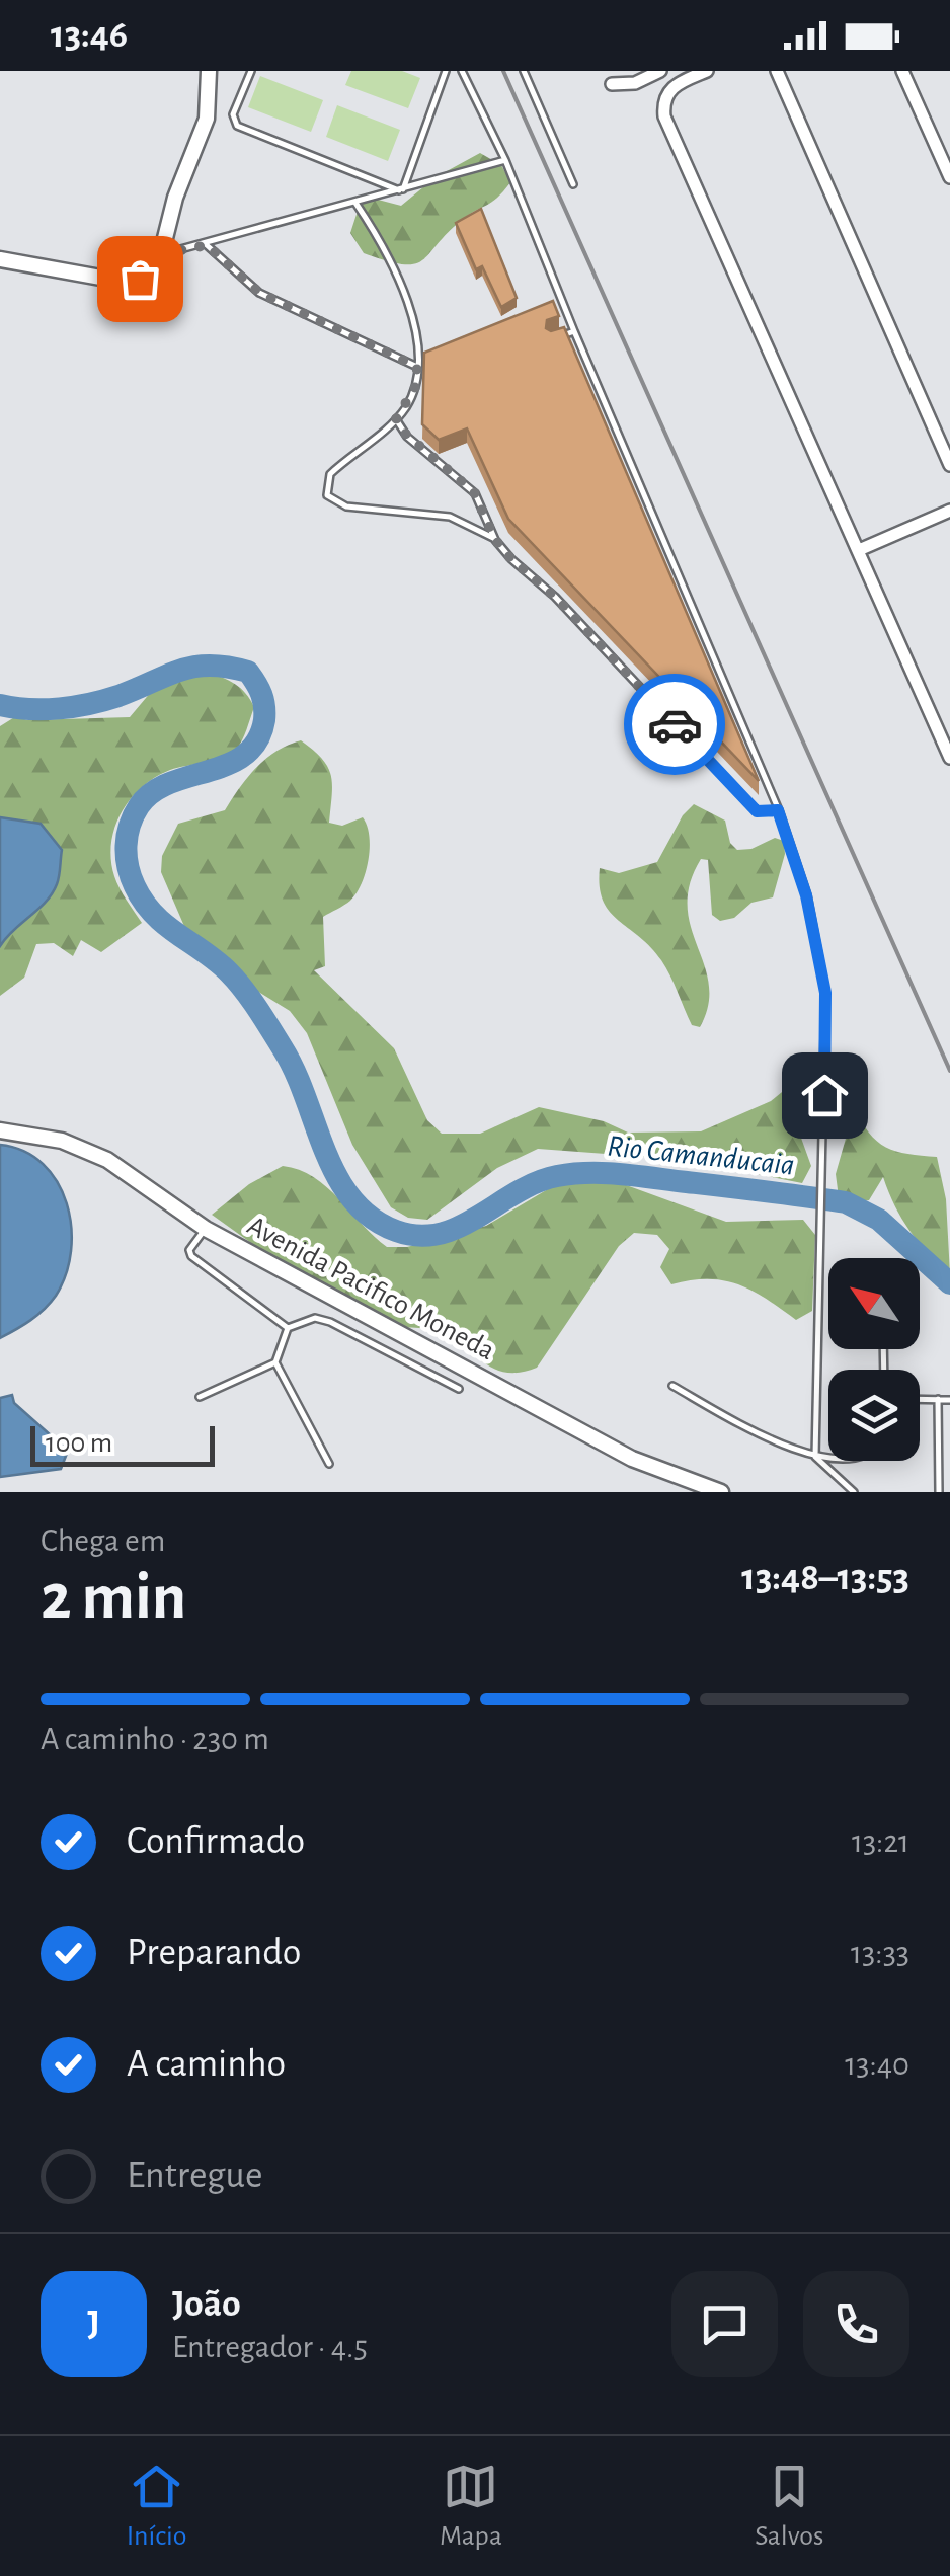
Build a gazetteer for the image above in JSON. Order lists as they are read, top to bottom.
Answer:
{
  "streets": {
    "street": ["Avenida Pacifico Moneda"]
  },
  "water": ["Rio Camanducaia"],
  "scale_bar": "100 m",
  "north": "top left",
  "page": {
    "status": "13:46",
    "scale": "100 m",
    "heading": ["2 min", "Chega em", "13:48–13:53"],
    "panel": ["João", "Entregador · 4.5"],
    "bar": "A caminho · 230 m",
    "list": [
      ["Confirmado", "13:21"],
      ["Preparando", "13:33"],
      ["A caminho", "13:40"],
      "Entregue"
    ],
    "round": "J",
    "tabs": ["Início", "Mapa", "Salvos"]
  }
}
